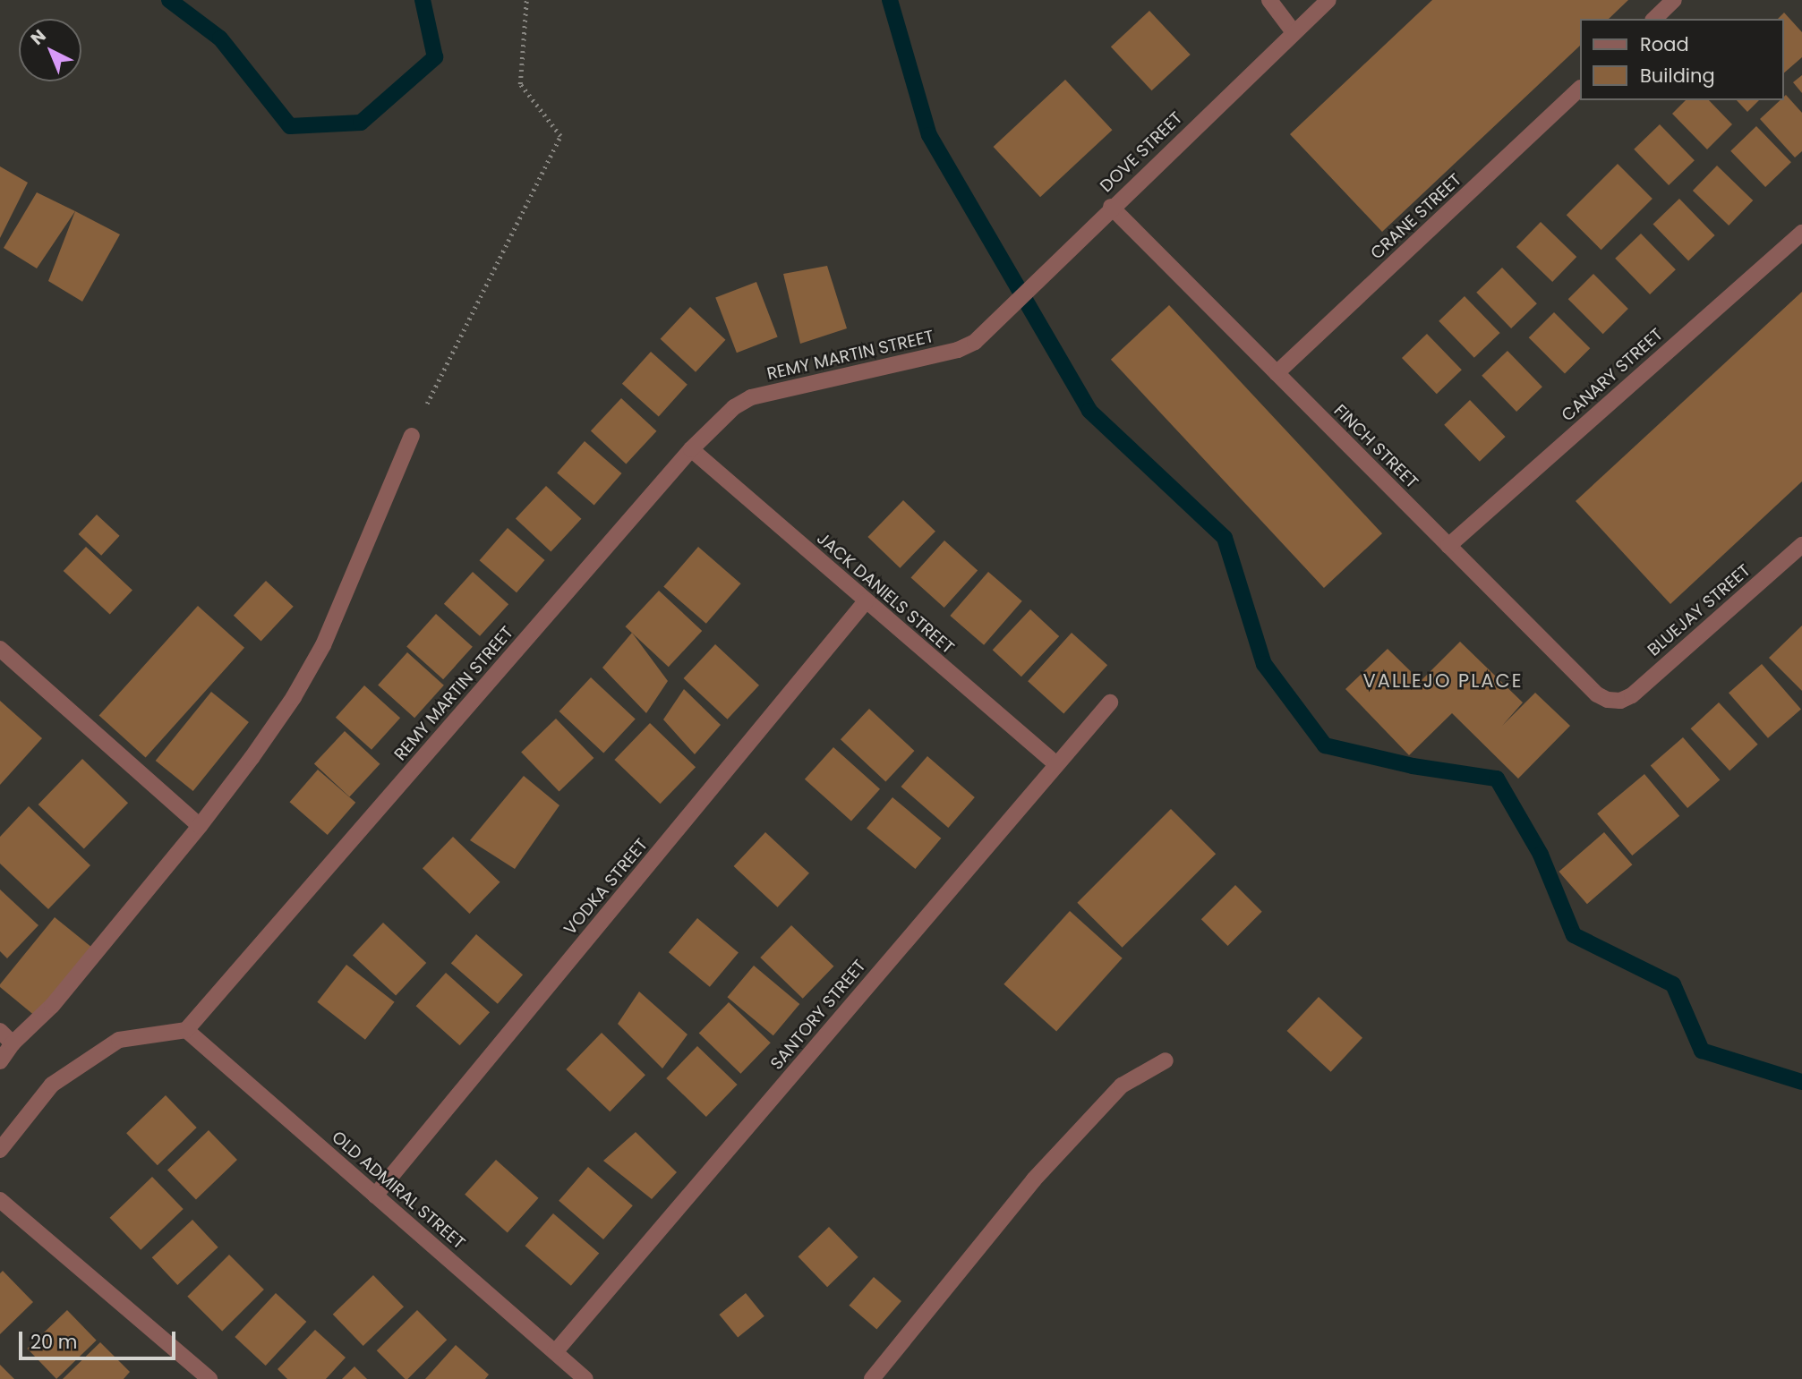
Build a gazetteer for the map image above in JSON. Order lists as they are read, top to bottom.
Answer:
{
  "streets": {
    "street": [
      "DOVE STREET",
      "CRANE STREET",
      "REMY MARTIN STREET",
      "CANARY STREET",
      "FINCH STREET",
      "JACK DANIELS STREET",
      "BLUEJAY STREET",
      "VODKA STREET",
      "SANTORY STREET",
      "OLD ADMIRAL STREET"
    ]
  },
  "crossings": [
    ["DOVE STREET", "REMY MARTIN STREET"],
    ["DOVE STREET", "FINCH STREET"],
    ["CRANE STREET", "FINCH STREET"],
    ["REMY MARTIN STREET", "JACK DANIELS STREET"],
    ["REMY MARTIN STREET", "OLD ADMIRAL STREET"],
    ["CANARY STREET", "FINCH STREET"],
    ["FINCH STREET", "BLUEJAY STREET"],
    ["JACK DANIELS STREET", "VODKA STREET"],
    ["JACK DANIELS STREET", "SANTORY STREET"],
    ["VODKA STREET", "OLD ADMIRAL STREET"],
    ["SANTORY STREET", "OLD ADMIRAL STREET"]
  ],
  "districts": ["VALLEJO PLACE"],
  "legend": ["Road", "Building"],
  "scale_bar": "20 m",
  "north": "top left"
}
